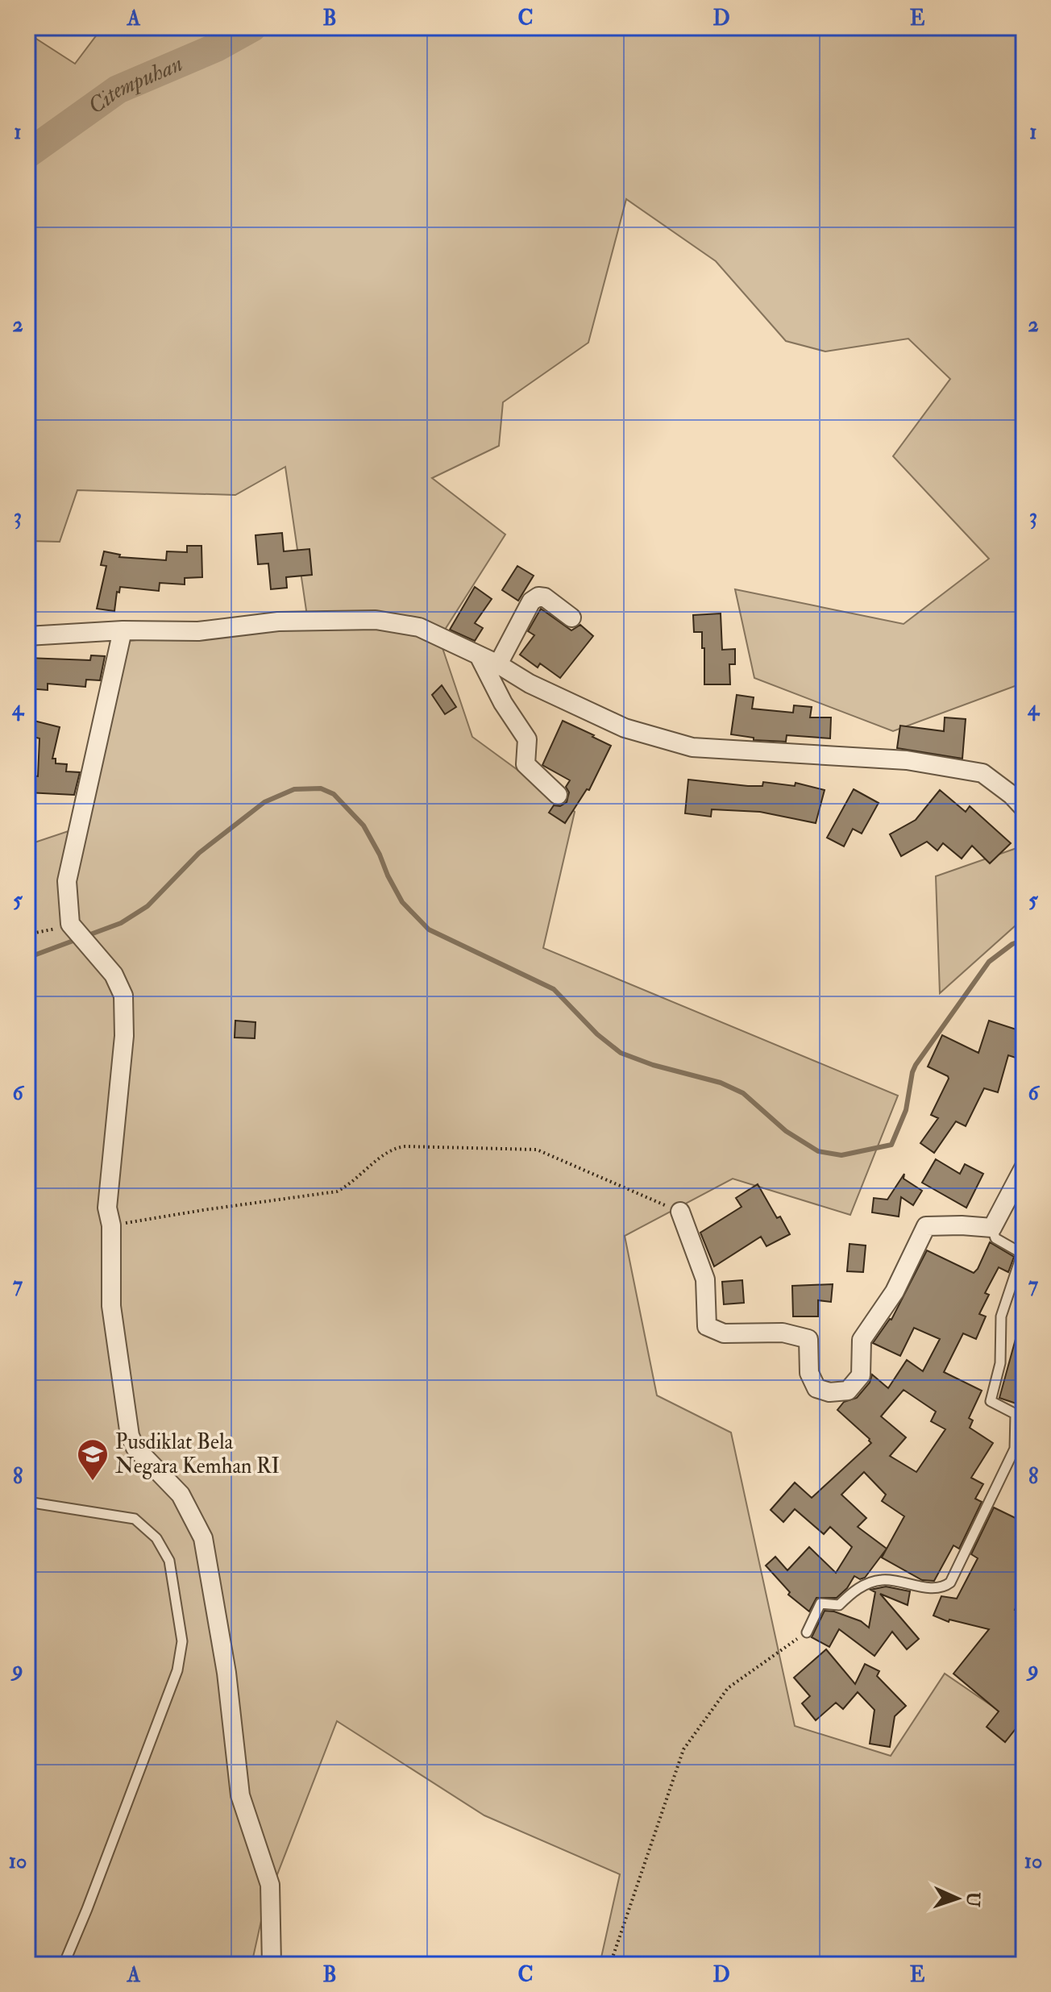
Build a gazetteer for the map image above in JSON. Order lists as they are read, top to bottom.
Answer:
{
  "water": ["Citempuhan"],
  "places": {
    "school or university": ["Pusdiklat Bela Negara Kemhan RI"]
  },
  "north": "right",
  "grid": {
    "columns": [
      "A",
      "B",
      "C",
      "D",
      "E"
    ],
    "rows": [
      "1",
      "2",
      "3",
      "4",
      "5",
      "6",
      "7",
      "8",
      "9",
      "10"
    ]
  }
}
